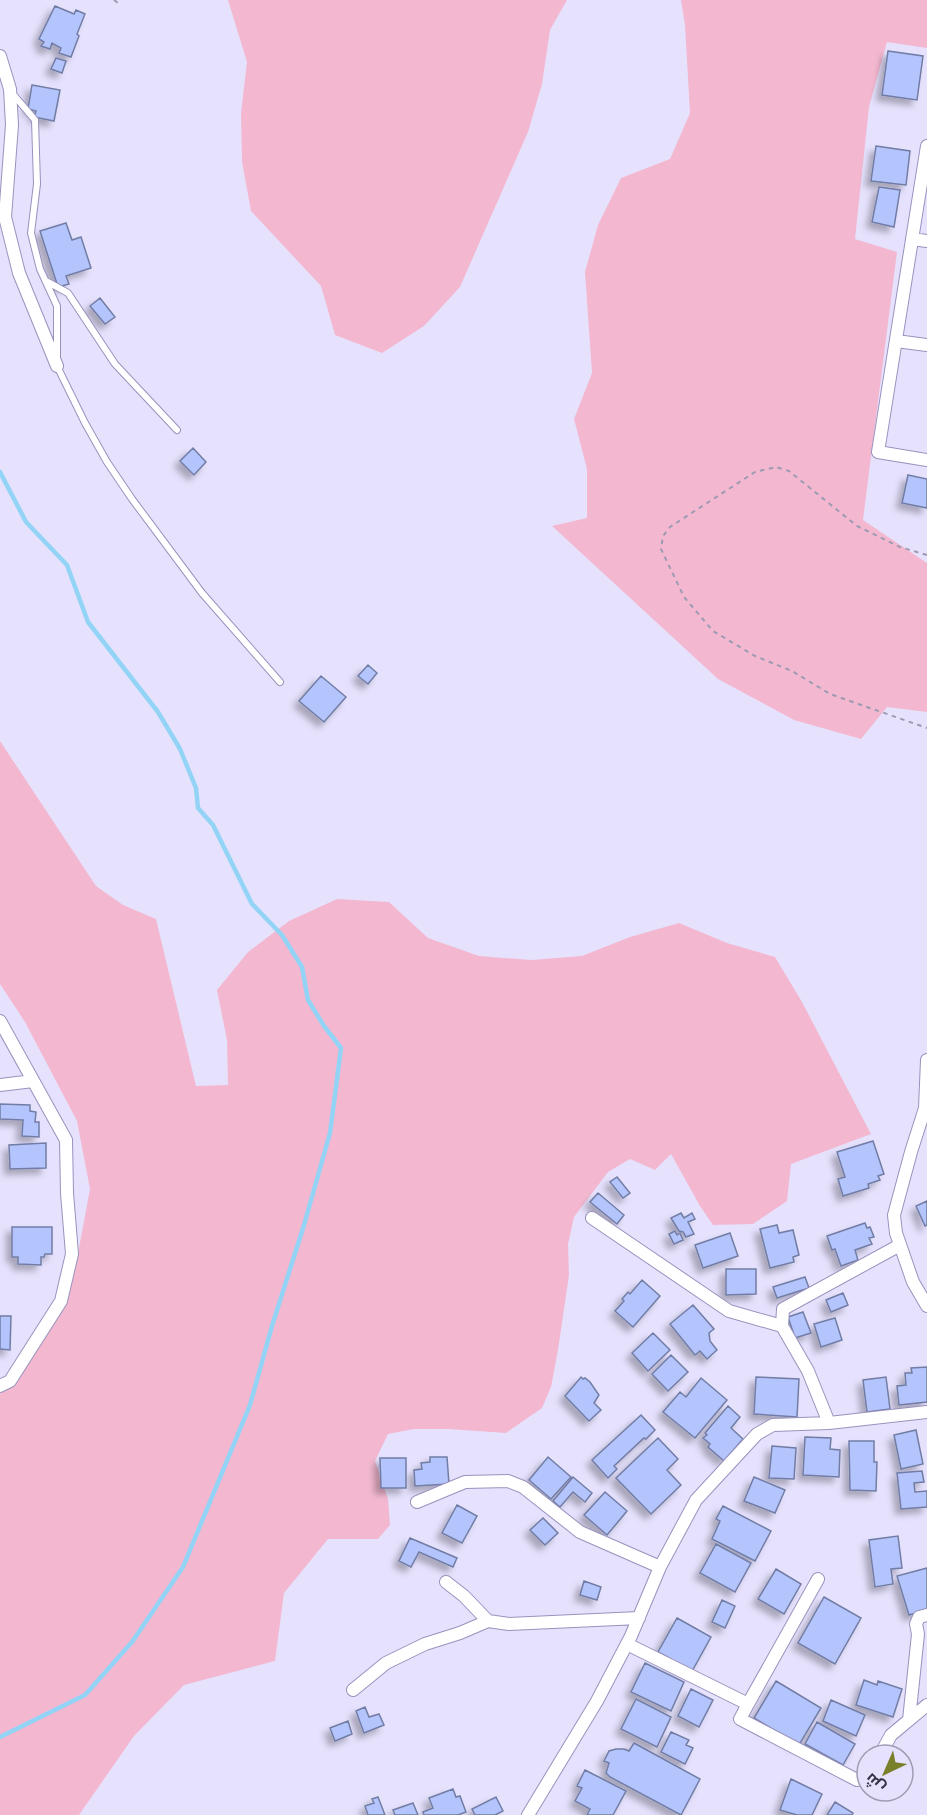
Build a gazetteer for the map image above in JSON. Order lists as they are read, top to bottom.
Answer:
{
  "north": "bottom left"
}
